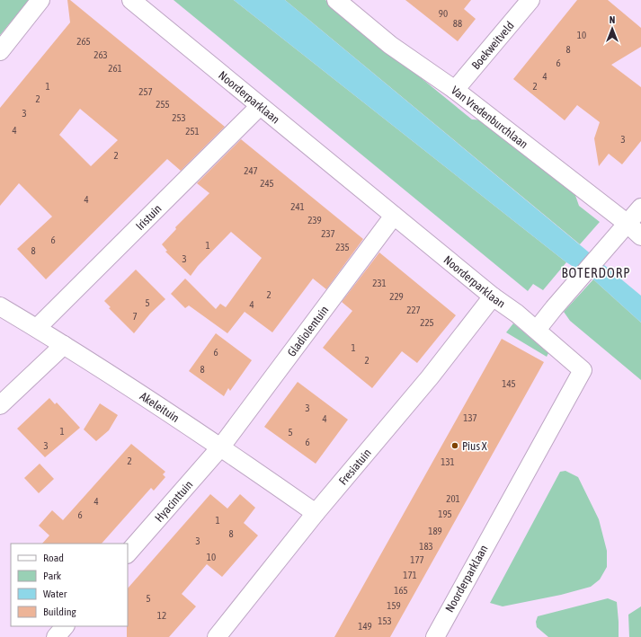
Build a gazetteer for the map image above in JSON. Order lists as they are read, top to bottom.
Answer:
{
  "streets": {
    "street": [
      "Boekweitveld",
      "Noorderparklaan",
      "Van Vredenburchlaan",
      "Iristuin",
      "Gladiolentuin",
      "Akeleituin",
      "Fresiatuin",
      "Hyacinttuin"
    ]
  },
  "crossings": [
    ["Boekweitveld", "Van Vredenburchlaan"],
    ["Noorderparklaan", "Iristuin"],
    ["Noorderparklaan", "Gladiolentuin"],
    ["Noorderparklaan", "Fresiatuin"],
    ["Iristuin", "Akeleituin"],
    ["Gladiolentuin", "Akeleituin"],
    ["Gladiolentuin", "Hyacinttuin"],
    ["Akeleituin", "Fresiatuin"],
    ["Akeleituin", "Hyacinttuin"]
  ],
  "districts": ["BOTERDORP"],
  "places": ["Pius X"],
  "house_numbers": [
    "90",
    "88",
    "10",
    "265",
    "8",
    "263",
    "6",
    "261",
    "4",
    "1",
    "2",
    "257",
    "2",
    "255",
    "3",
    "253",
    "4",
    "251",
    "3",
    "2",
    "247",
    "245",
    "4",
    "241",
    "239",
    "237",
    "6",
    "1",
    "235",
    "8",
    "3",
    "231",
    "2",
    "229",
    "5",
    "4",
    "227",
    "7",
    "225",
    "1",
    "6",
    "2",
    "8",
    "145",
    "3",
    "137",
    "4",
    "1",
    "5",
    "6",
    "3",
    "2",
    "131",
    "201",
    "4",
    "195",
    "6",
    "1",
    "189",
    "8",
    "3",
    "183",
    "10",
    "177",
    "171",
    "165",
    "5",
    "159",
    "12",
    "153",
    "149"
  ],
  "legend": [
    "Road",
    "Park",
    "Water",
    "Building"
  ],
  "north": "top"
}
